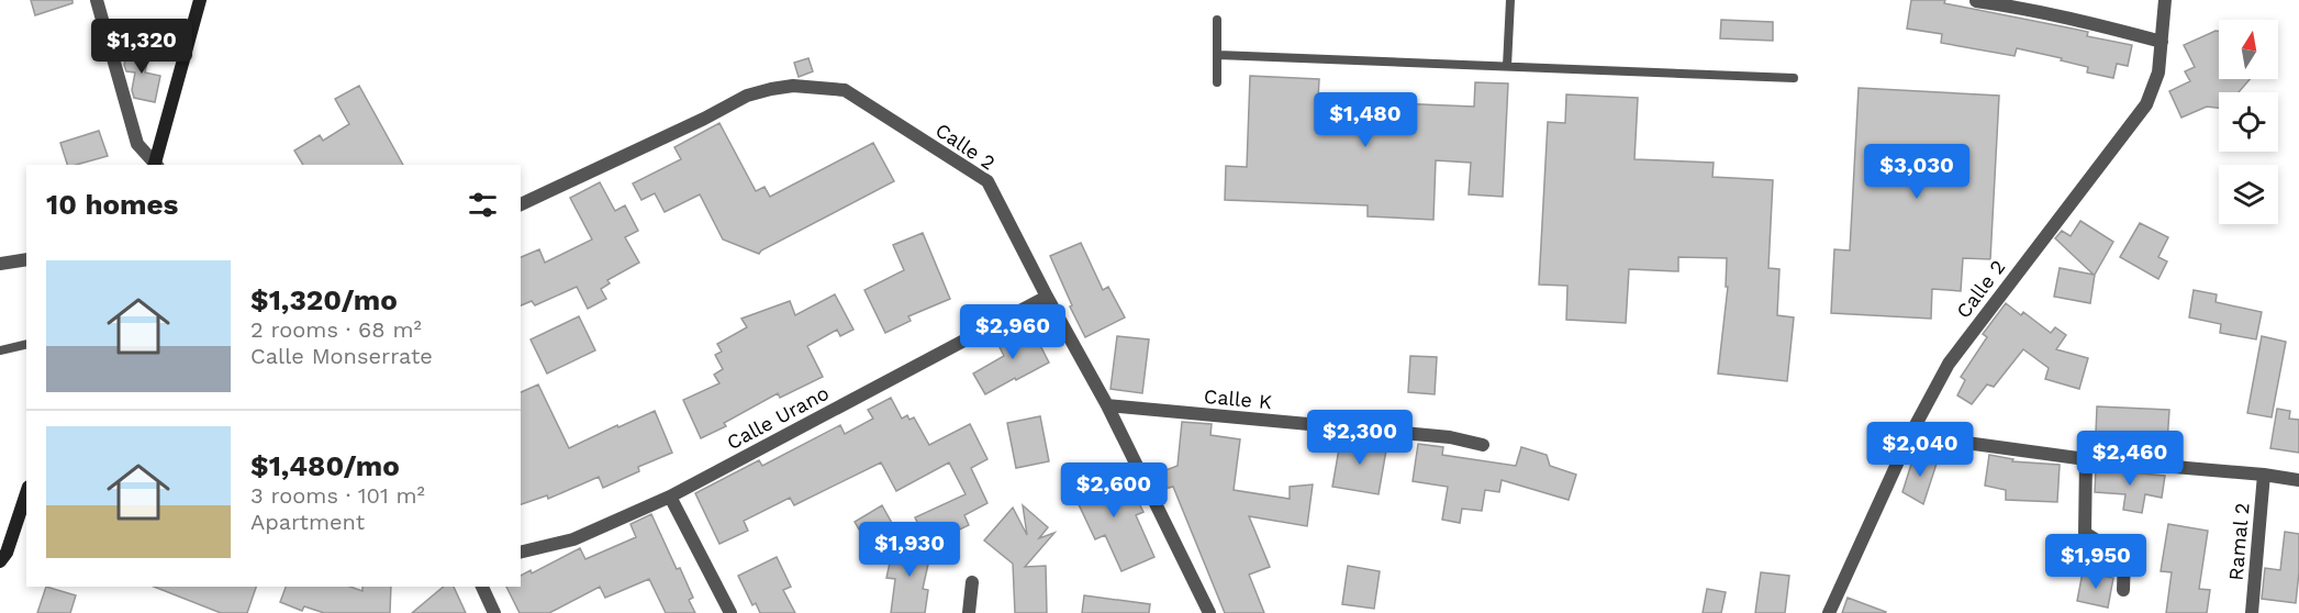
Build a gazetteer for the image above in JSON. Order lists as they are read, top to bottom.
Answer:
{
  "streets": {
    "street": [
      "Calle 2",
      "Calle K",
      "Calle Urano",
      "Ramal 2"
    ]
  },
  "crossings": [
    ["Calle 2", "Calle K"],
    ["Calle 2", "Calle Urano"]
  ],
  "north": "top",
  "page": {
    "price": [
      "$1,320",
      "$1,480",
      "$3,030",
      "$2,960",
      "$2,300",
      "$2,040",
      "$2,460",
      "$2,600",
      "$1,930",
      "$1,950"
    ],
    "heading": "10 homes",
    "list": [
      {
        "name": "$1,320/mo",
        "note": "2 rooms · 68 m² · Calle Monserrate"
      },
      {
        "name": "$1,480/mo",
        "note": "3 rooms · 101 m² · Apartment"
      }
    ]
  }
}
